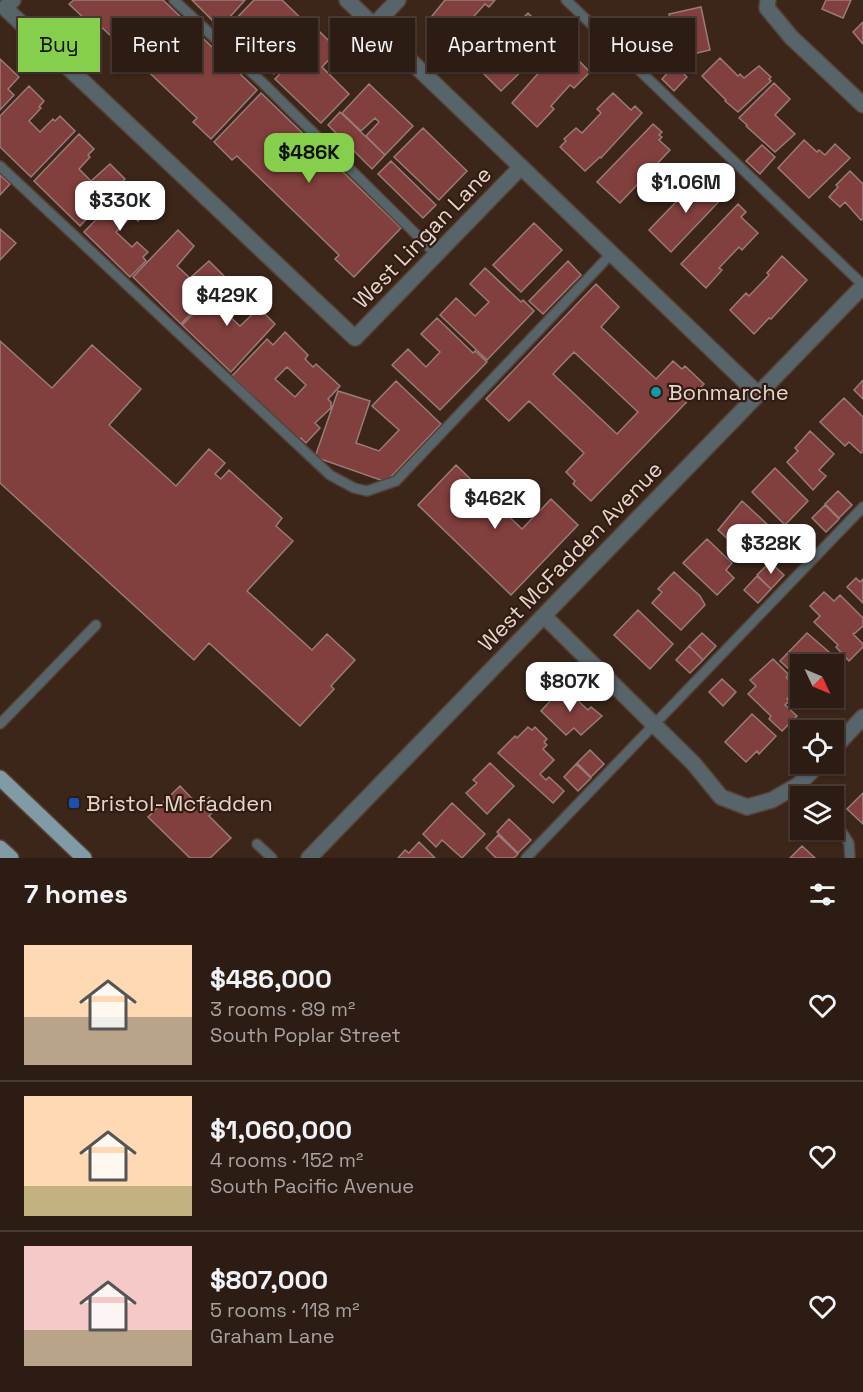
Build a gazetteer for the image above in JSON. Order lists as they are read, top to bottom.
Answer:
{
  "streets": {
    "street": ["West Lingan Lane", "West McFadden Avenue"]
  },
  "places": {
    "other": ["Bonmarche"],
    "transit": ["Bristol-Mcfadden"]
  },
  "north": "bottom right",
  "page": {
    "chip": [
      "Buy",
      "Rent",
      "Filters",
      "New",
      "Apartment",
      "House"
    ],
    "price": [
      "$486K",
      "$1.06M",
      "$330K",
      "$429K",
      "$462K",
      "$328K",
      "$807K"
    ],
    "heading": "7 homes",
    "list": [
      {
        "name": "$486,000",
        "note": "3 rooms · 89 m² · South Poplar Street"
      },
      {
        "name": "$1,060,000",
        "note": "4 rooms · 152 m² · South Pacific Avenue"
      },
      {
        "name": "$807,000",
        "note": "5 rooms · 118 m² · Graham Lane"
      }
    ]
  }
}
